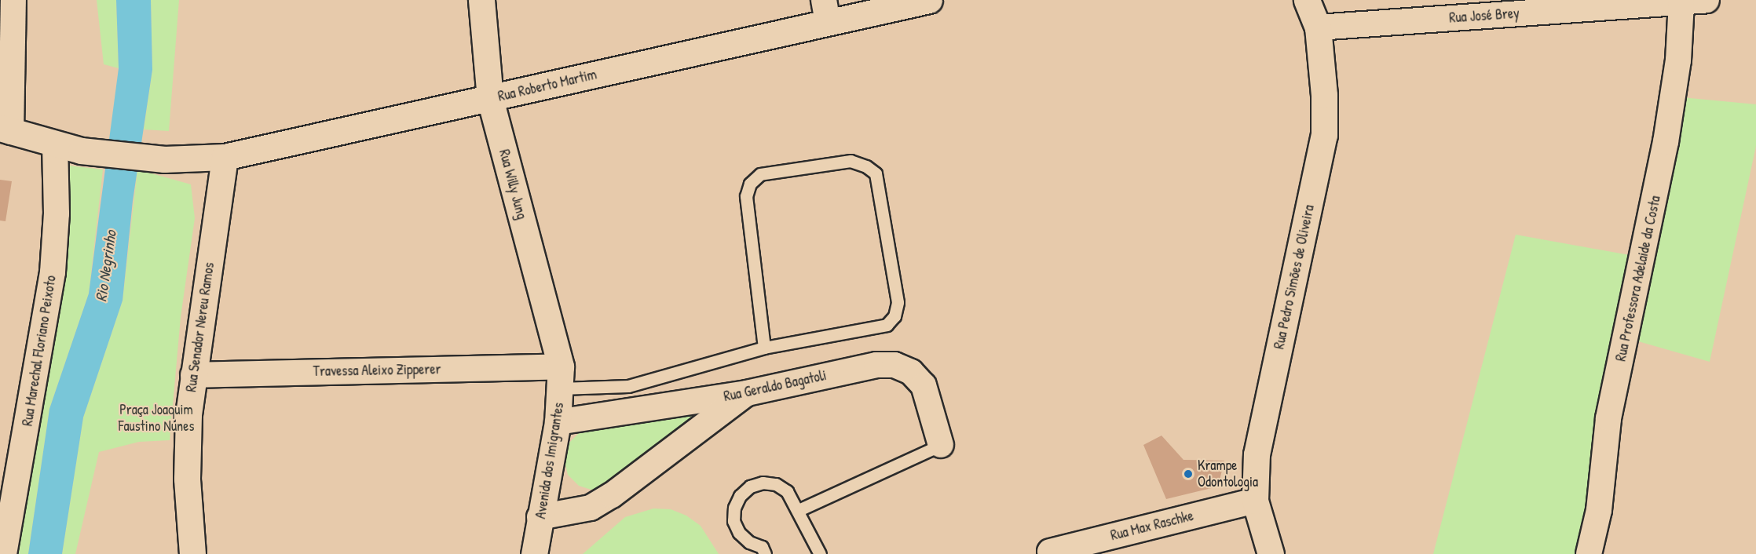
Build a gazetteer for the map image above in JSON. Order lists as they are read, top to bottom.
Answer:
{
  "streets": {
    "main road": [
      "Rua Roberto Martim",
      "Rua Willy Jung",
      "Rua Pedro Simões de Oliveira",
      "Rua Senador Nereu Ramos",
      "Avenida dos Imigrantes"
    ],
    "street": [
      "Rua José Brey",
      "Rua Professora Adelaide da Costa",
      "Rua Marechal Floriano Peixoto",
      "Travessa Aleixo Zipperer",
      "Rua Geraldo Bagatoli",
      "Rua Max Raschke"
    ]
  },
  "crossings": [
    ["Rua José Brey", "Rua Pedro Simões de Oliveira"],
    ["Rua José Brey", "Rua Professora Adelaide da Costa"],
    ["Rua Roberto Martim", "Rua Willy Jung"],
    ["Rua Roberto Martim", "Rua Senador Nereu Ramos"],
    ["Rua Roberto Martim", "Rua Marechal Floriano Peixoto"],
    ["Rua Willy Jung", "Travessa Aleixo Zipperer"],
    ["Rua Willy Jung", "Avenida dos Imigrantes"],
    ["Rua Pedro Simões de Oliveira", "Rua Max Raschke"],
    ["Rua Senador Nereu Ramos", "Travessa Aleixo Zipperer"],
    ["Travessa Aleixo Zipperer", "Avenida dos Imigrantes"],
    ["Rua Geraldo Bagatoli", "Avenida dos Imigrantes"]
  ],
  "water": ["Rio Negrinho"],
  "parks": ["Praça Joaquim Faustino Nunes"],
  "places": ["Krampe Odontologia"]
}
